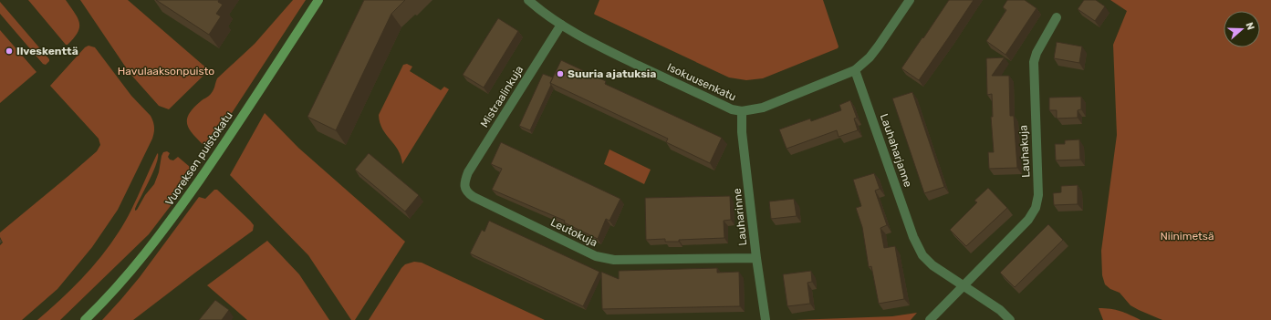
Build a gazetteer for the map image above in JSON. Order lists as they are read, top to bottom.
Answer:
{
  "streets": {
    "main road": ["Vuoreksen puistokatu"],
    "street": [
      "Isokuusenkatu",
      "Mistraalinkuja",
      "Lauhaharjanne",
      "Lauhakuja",
      "Lauharinne",
      "Leutokuja"
    ]
  },
  "crossings": [
    ["Isokuusenkatu", "Mistraalinkuja"],
    ["Isokuusenkatu", "Lauhaharjanne"],
    ["Isokuusenkatu", "Lauharinne"],
    ["Mistraalinkuja", "Leutokuja"],
    ["Lauhaharjanne", "Lauhakuja"],
    ["Lauharinne", "Leutokuja"]
  ],
  "parks": ["Havulaaksonpuisto", "Niinimetsä"],
  "places": ["Ilveskenttä", "Suuria ajatuksia"],
  "north": "right"
}
